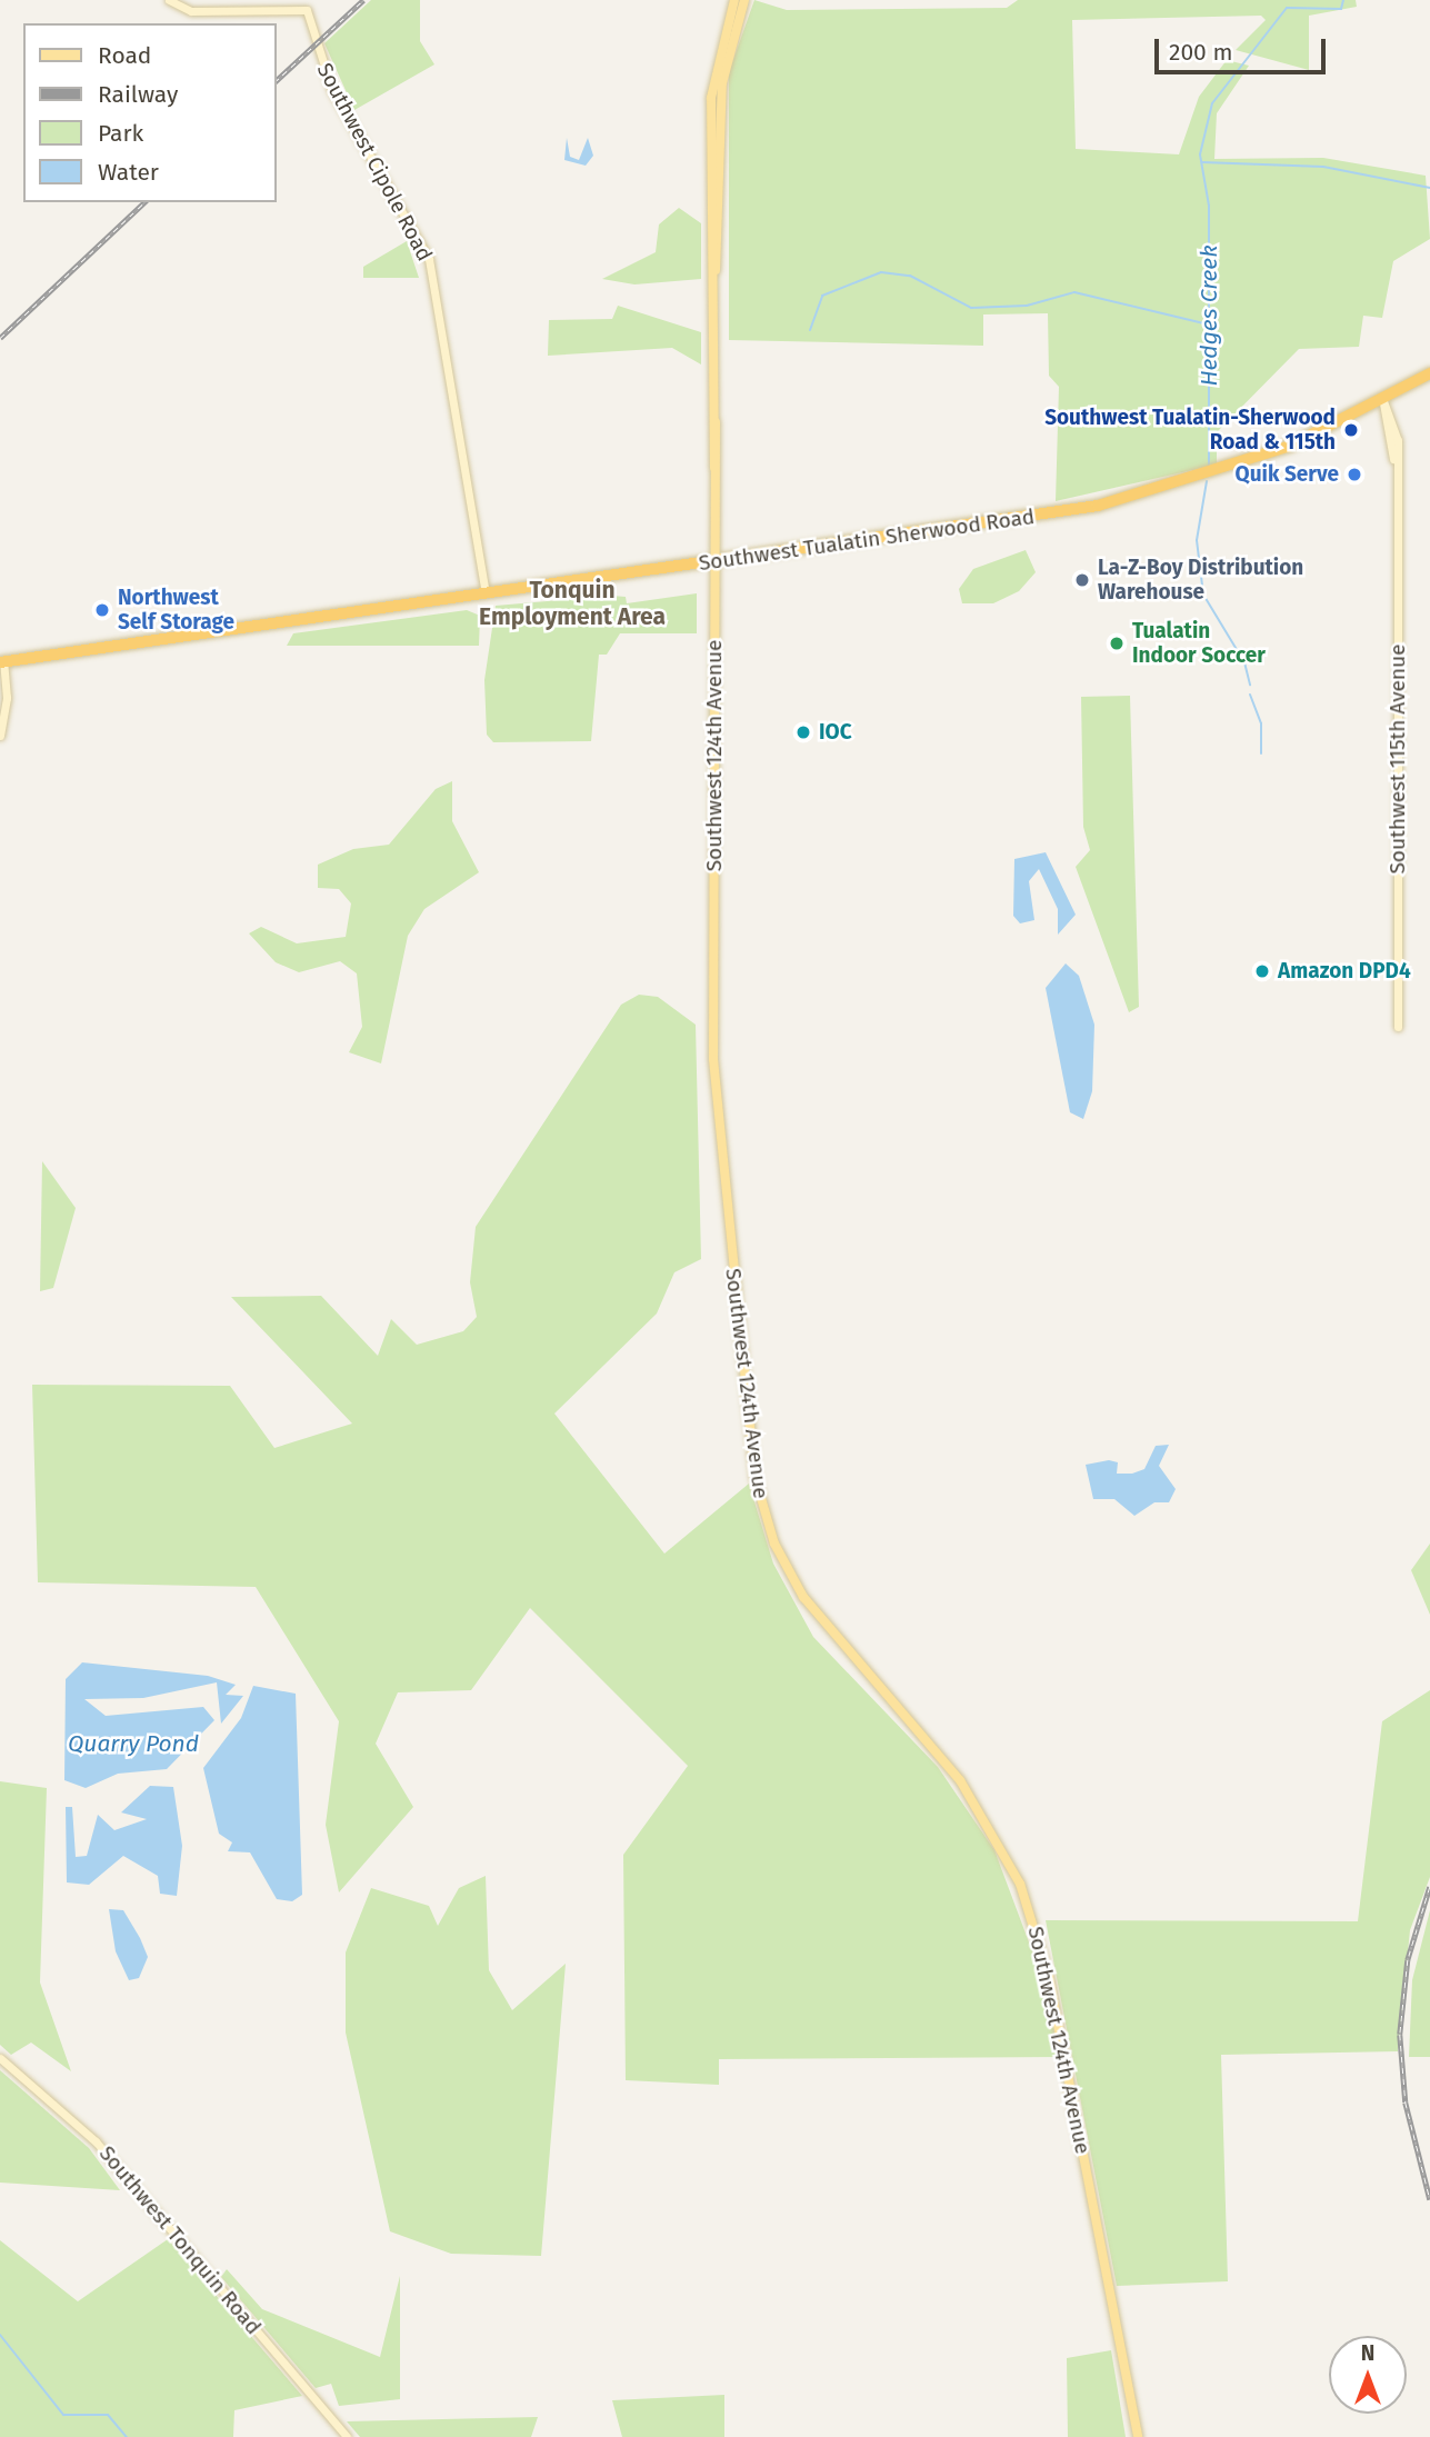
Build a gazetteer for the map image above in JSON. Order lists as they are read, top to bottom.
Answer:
{
  "streets": {
    "highway": ["Southwest Tualatin Sherwood Road"],
    "main road": ["Southwest 124th Avenue"],
    "street": ["Southwest Cipole Road", "Southwest 115th Avenue", "Southwest Tonquin Road"]
  },
  "crossings": [
    ["Southwest Cipole Road", "Southwest Tualatin Sherwood Road"],
    ["Southwest Tualatin Sherwood Road", "Southwest 124th Avenue"],
    ["Southwest Tualatin Sherwood Road", "Southwest 115th Avenue"]
  ],
  "districts": ["Tonquin Employment Area"],
  "water": ["Hedges Creek", "Quarry Pond"],
  "places": [
    "Southwest Tualatin-Sherwood Road & 115th",
    "Quik Serve",
    "La-Z-Boy Distribution Warehouse",
    "Northwest Self Storage",
    "Tualatin Indoor Soccer",
    "IOC",
    "Amazon DPD4"
  ],
  "legend": [
    "Road",
    "Railway",
    "Park",
    "Water"
  ],
  "scale_bar": "200 m",
  "north": "top"
}
